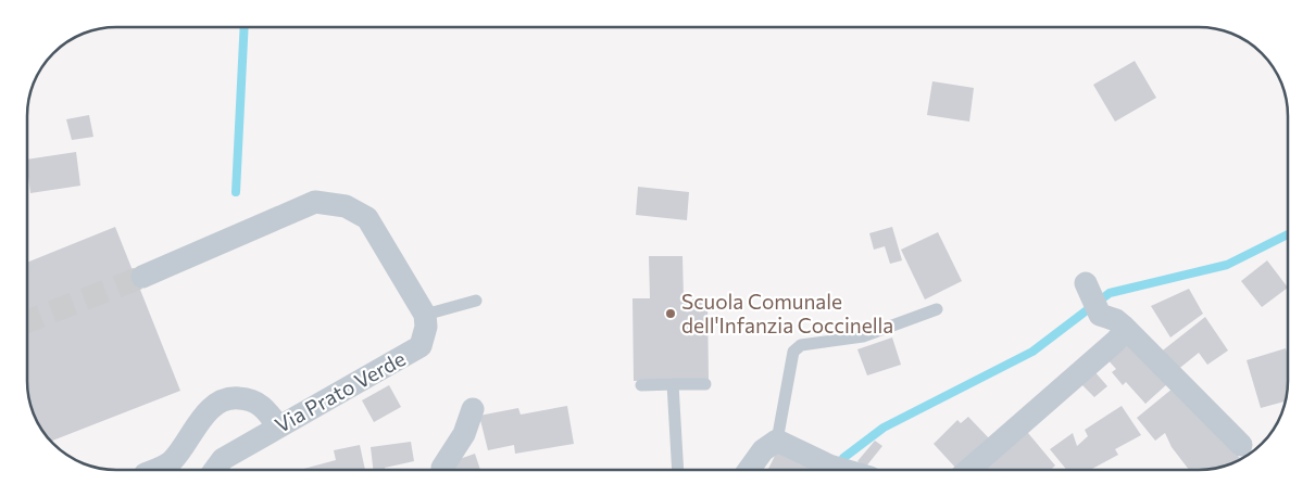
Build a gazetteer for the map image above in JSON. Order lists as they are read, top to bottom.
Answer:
{
  "streets": {
    "street": ["Via Prato Verde"]
  },
  "places": ["Scuola Comunale dell'Infanzia Coccinella"]
}
